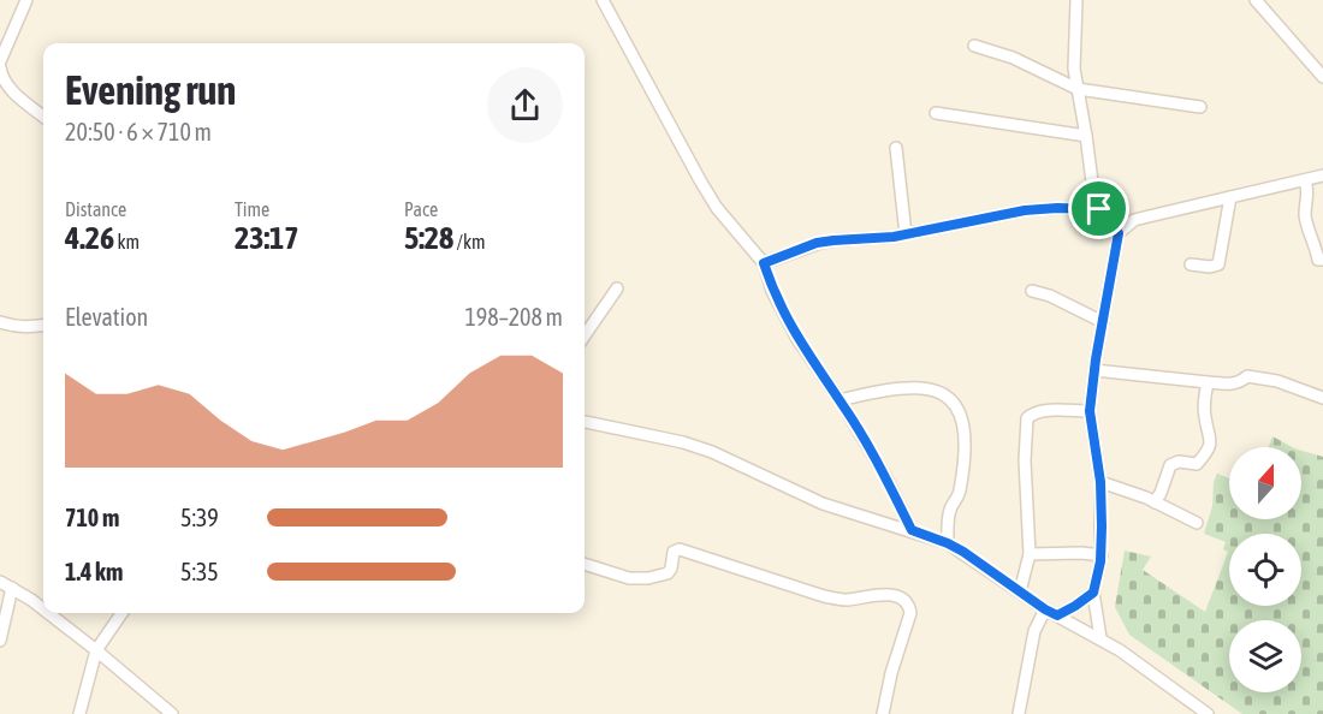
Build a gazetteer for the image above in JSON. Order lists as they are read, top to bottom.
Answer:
{
  "north": "top",
  "page": {
    "heading": ["Evening run", "20:50 · 6 × 710 m"],
    "stats": [
      ["Distance", "4.26 km"],
      ["Time", "23:17"],
      ["Pace", "5:28 /km"]
    ],
    "chart": ["Elevation", "198–208 m"],
    "list": [
      {
        "name": "710 m",
        "note": "5:39"
      },
      {
        "name": "1.4 km",
        "note": "5:35"
      }
    ]
  }
}
